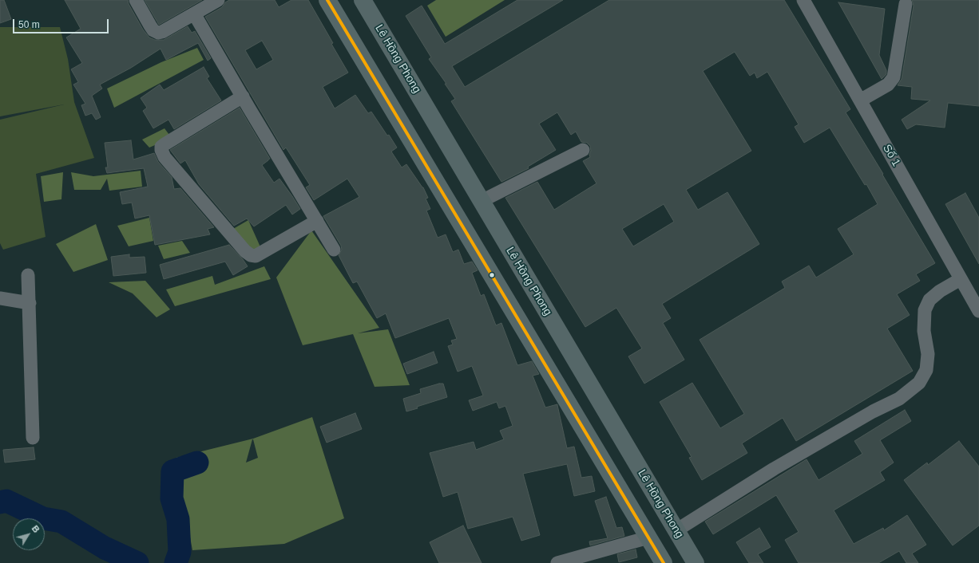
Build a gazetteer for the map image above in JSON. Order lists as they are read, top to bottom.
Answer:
{
  "streets": {
    "highway": ["Lê Hồng Phong"],
    "street": ["Số 1"]
  },
  "scale_bar": "50 m",
  "north": "top right"
}
